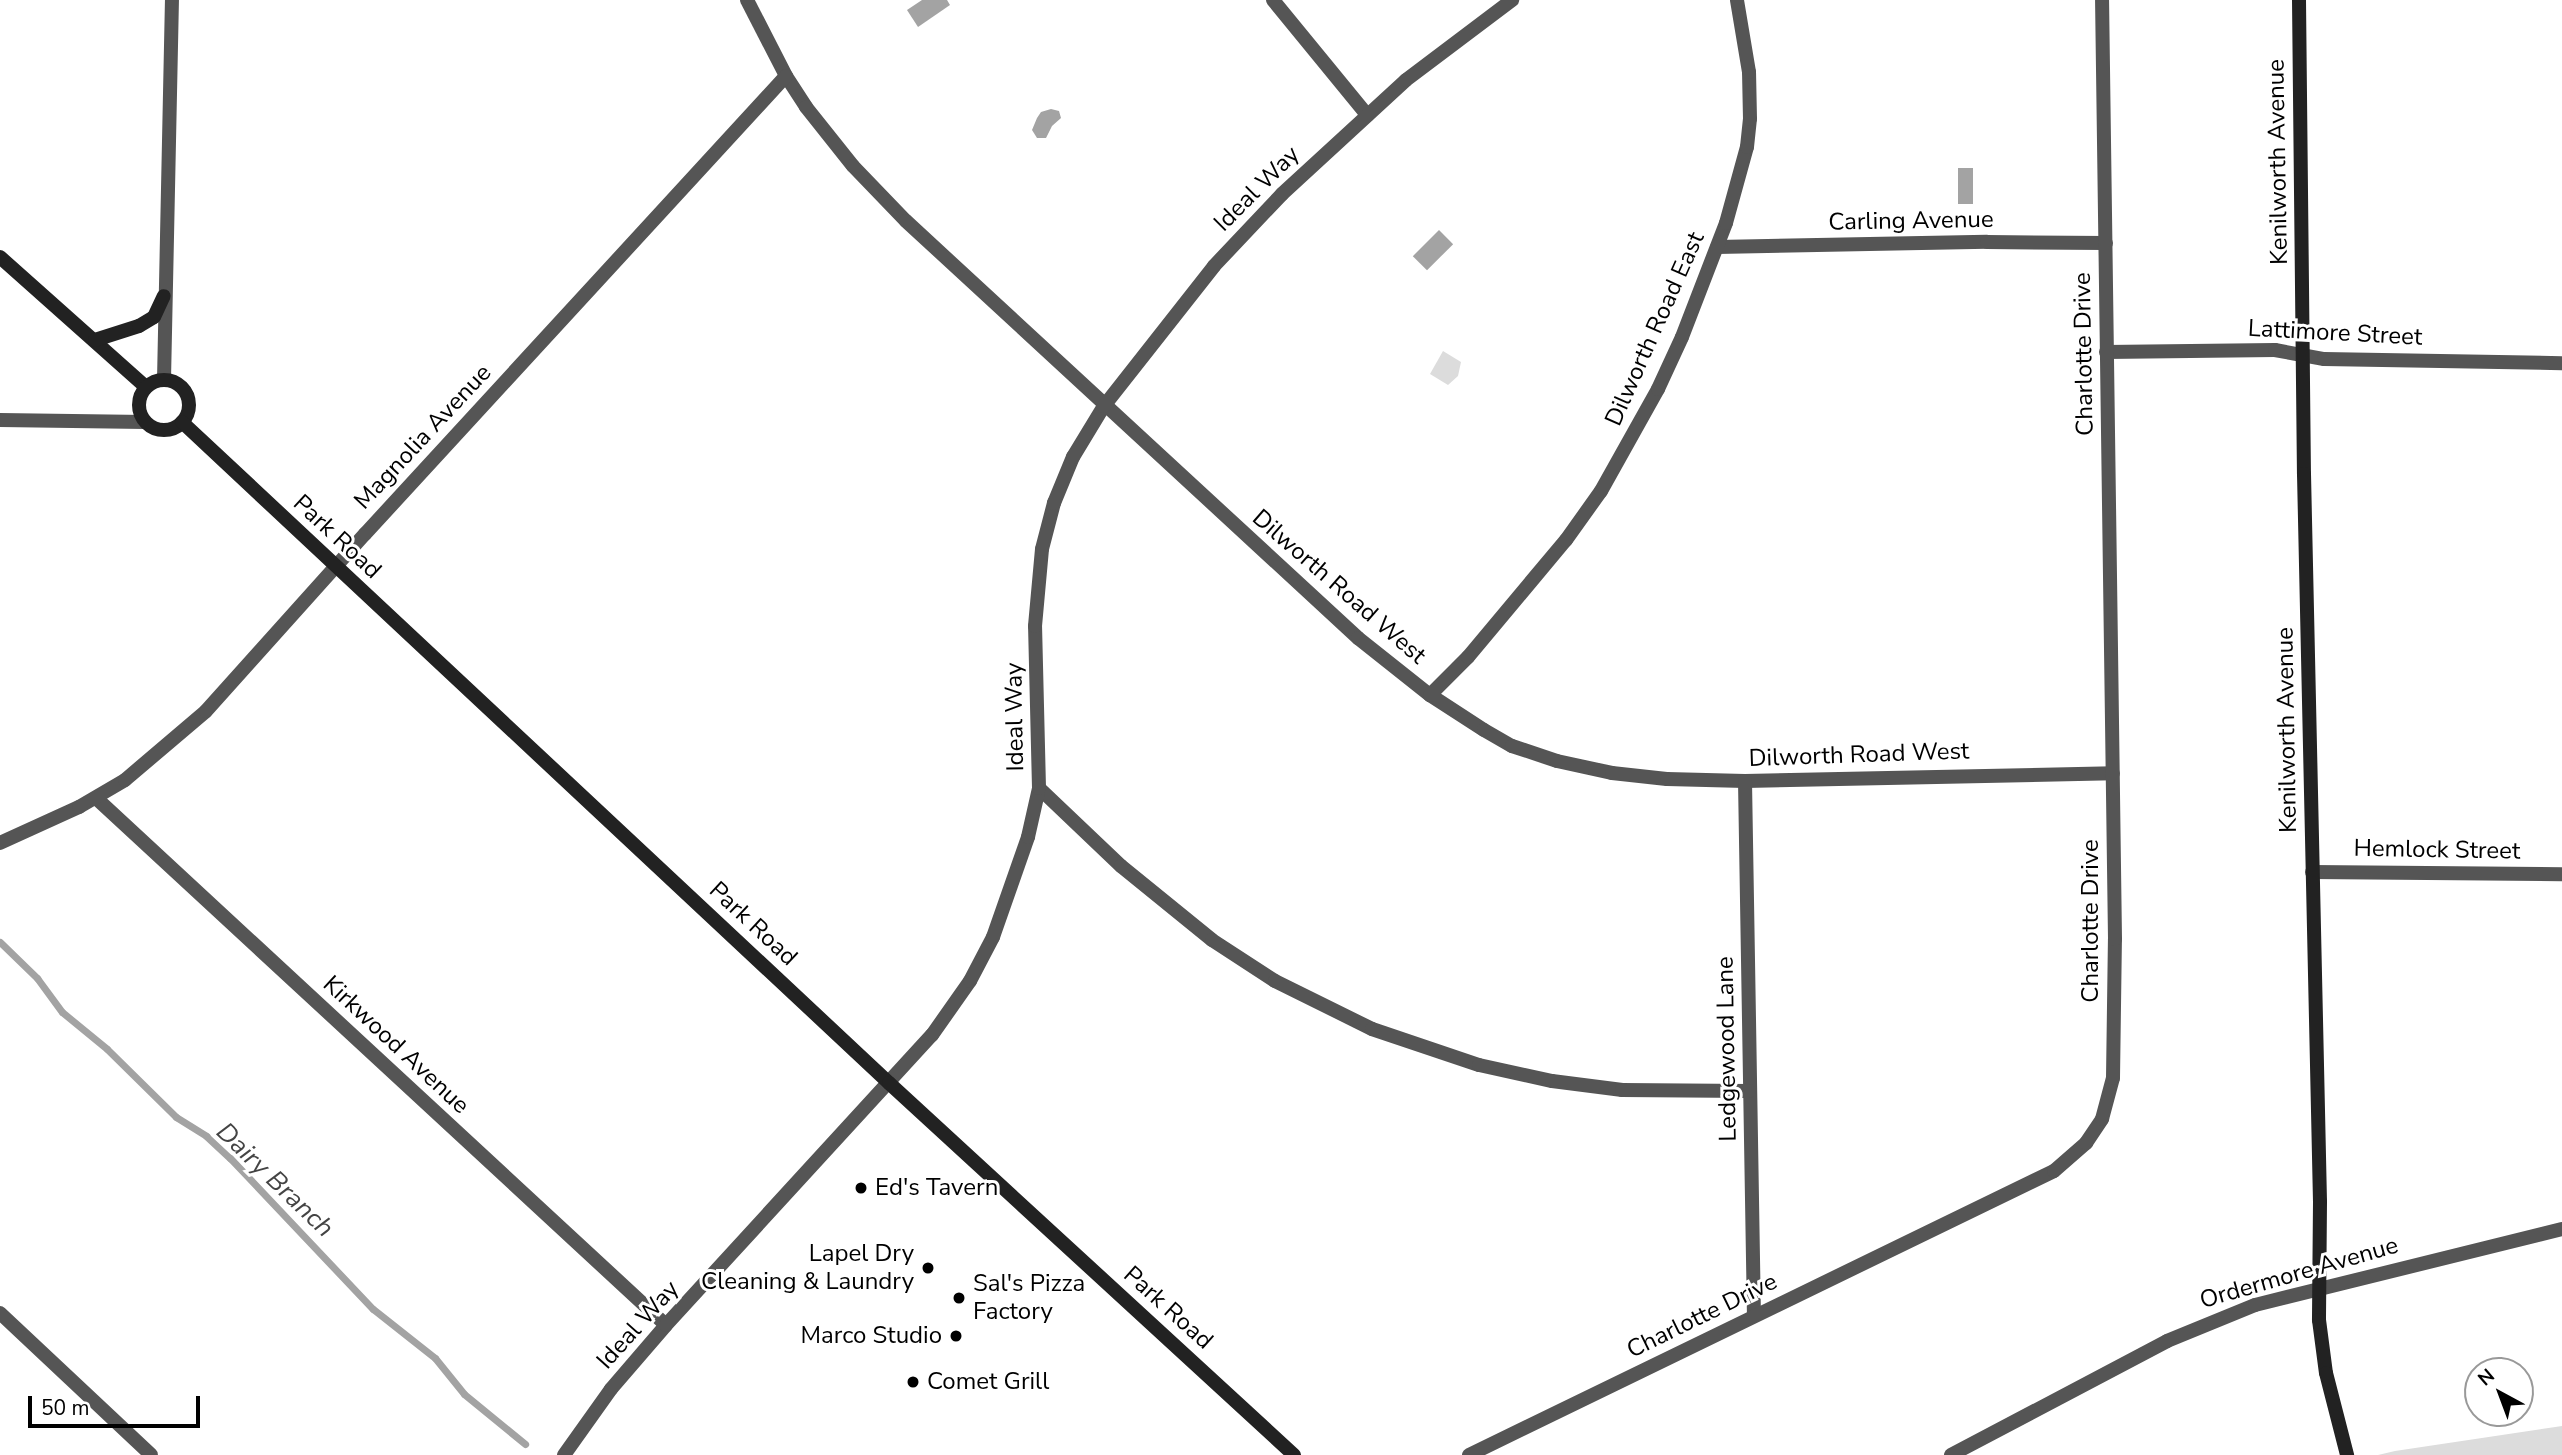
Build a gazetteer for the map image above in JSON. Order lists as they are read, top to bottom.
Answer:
{
  "streets": {
    "street": [
      "Kenilworth Avenue",
      "Ideal Way",
      "Carling Avenue",
      "Dilworth Road East",
      "Lattimore Street",
      "Charlotte Drive",
      "Magnolia Avenue",
      "Park Road",
      "Dilworth Road West",
      "Hemlock Street",
      "Kirkwood Avenue",
      "Ledgewood Lane",
      "Ordermore Avenue"
    ]
  },
  "crossings": [
    ["Kenilworth Avenue", "Lattimore Street"],
    ["Kenilworth Avenue", "Hemlock Street"],
    ["Kenilworth Avenue", "Ordermore Avenue"],
    ["Ideal Way", "Park Road"],
    ["Ideal Way", "Dilworth Road West"],
    ["Ideal Way", "Kirkwood Avenue"],
    ["Carling Avenue", "Dilworth Road East"],
    ["Carling Avenue", "Charlotte Drive"],
    ["Dilworth Road East", "Dilworth Road West"],
    ["Lattimore Street", "Charlotte Drive"],
    ["Charlotte Drive", "Dilworth Road West"],
    ["Charlotte Drive", "Ledgewood Lane"],
    ["Magnolia Avenue", "Park Road"],
    ["Magnolia Avenue", "Dilworth Road West"],
    ["Magnolia Avenue", "Kirkwood Avenue"],
    ["Dilworth Road West", "Ledgewood Lane"]
  ],
  "water": ["Dairy Branch"],
  "places": [
    "Ed's Tavern",
    "Lapel Dry Cleaning & Laundry",
    "Sal's Pizza Factory",
    "Marco Studio",
    "Comet Grill"
  ],
  "scale_bar": "50 m",
  "north": "top left"
}
